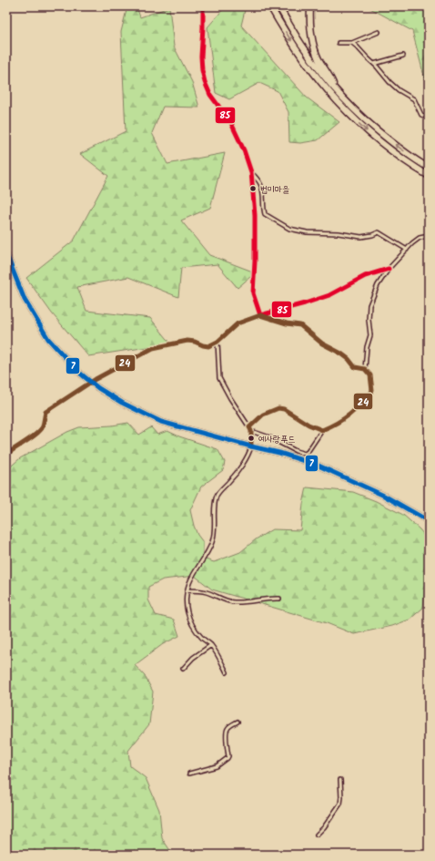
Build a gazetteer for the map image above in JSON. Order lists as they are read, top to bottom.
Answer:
{
  "places": ["법미마을", "예사랑푸드"],
  "lines": ["transit line 85", "transit line 7", "transit line 24"]
}
